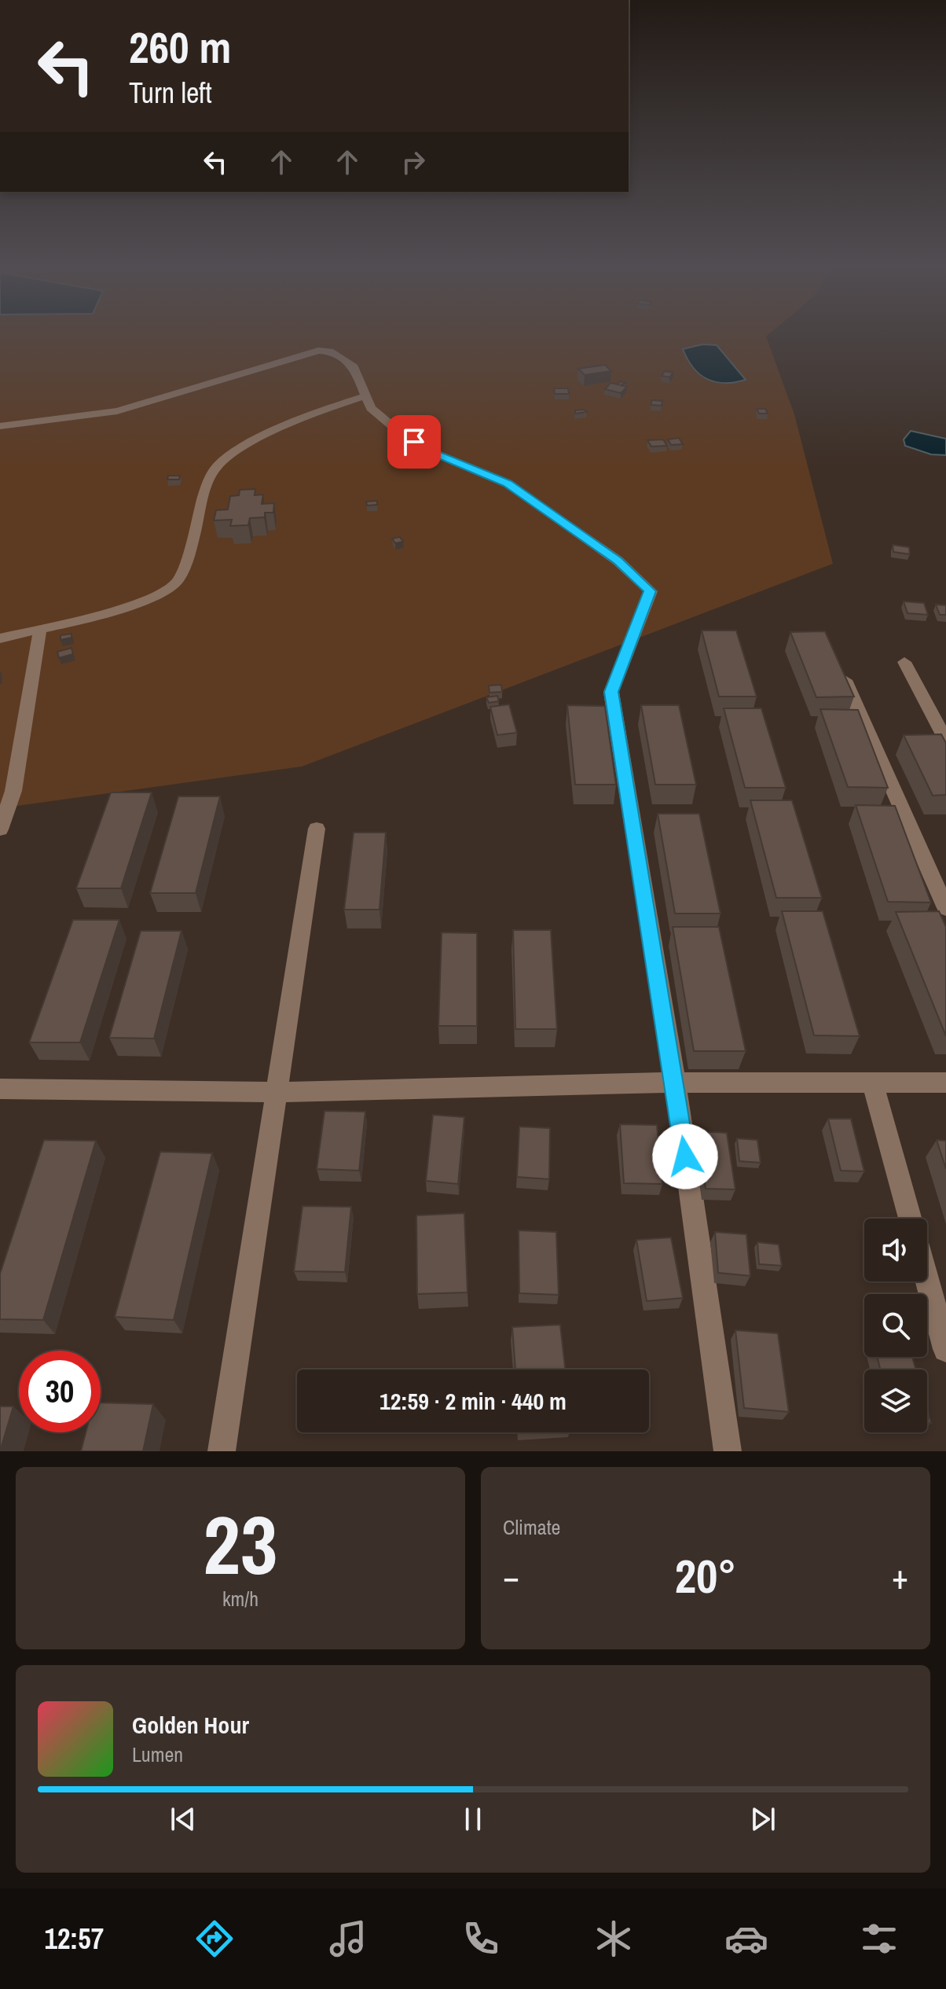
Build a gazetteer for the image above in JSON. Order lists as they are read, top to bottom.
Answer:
{
  "page": {
    "turn": ["260 m", "Turn left"],
    "limit": "30",
    "trip": "12:59 · 2 min · 440 m",
    "tile": [
      ["23", "km/h"],
      "Climate"
    ],
    "heat": ["−", "20°", "+"],
    "song": ["Golden Hour", "Lumen"],
    "tabs": "12:57"
  }
}
